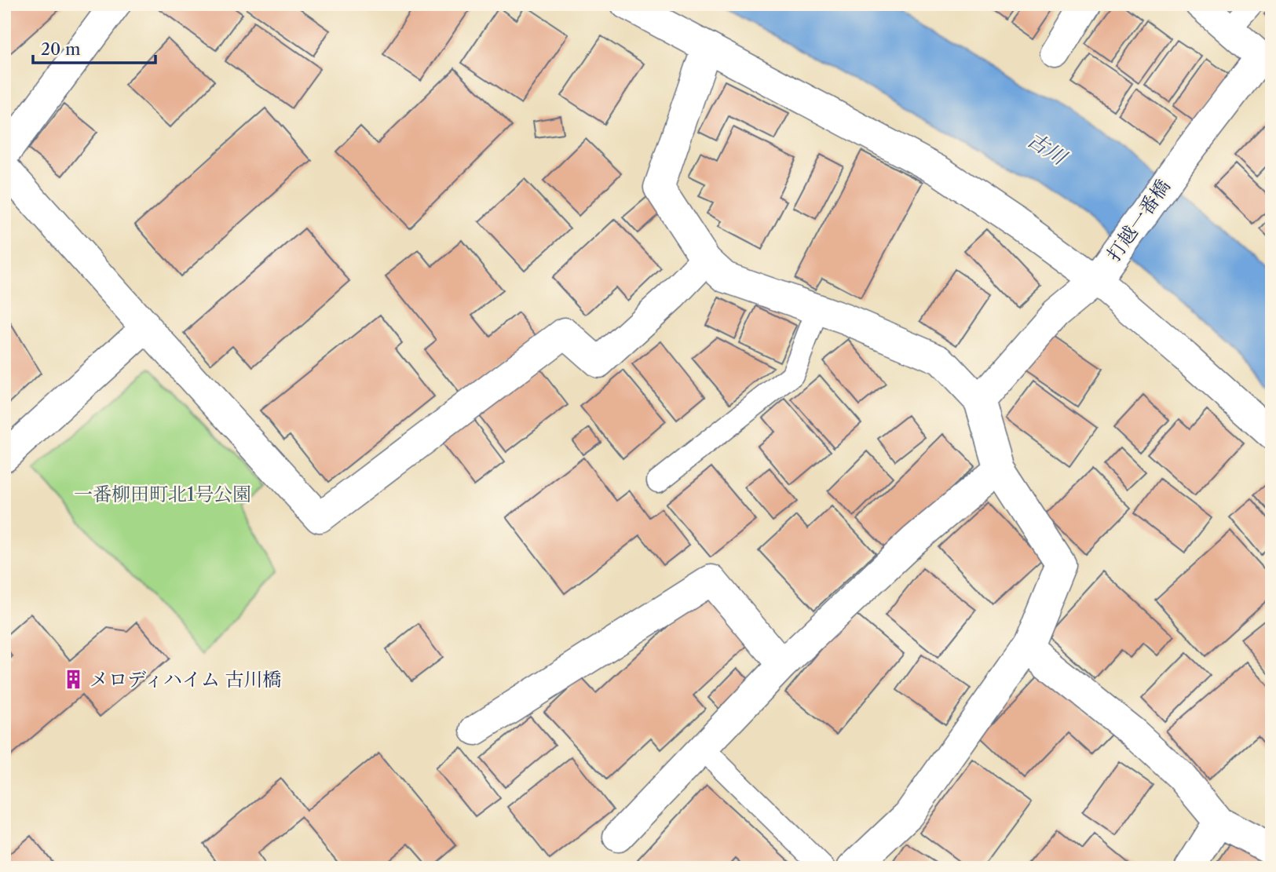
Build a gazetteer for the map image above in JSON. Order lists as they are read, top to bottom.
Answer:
{
  "streets": {
    "street": ["打越一番橋"]
  },
  "water": ["古川"],
  "parks": ["一番柳田町北1号公園"],
  "places": {
    "building": ["メロディハイム 古川橋"]
  },
  "scale_bar": "20 m"
}
